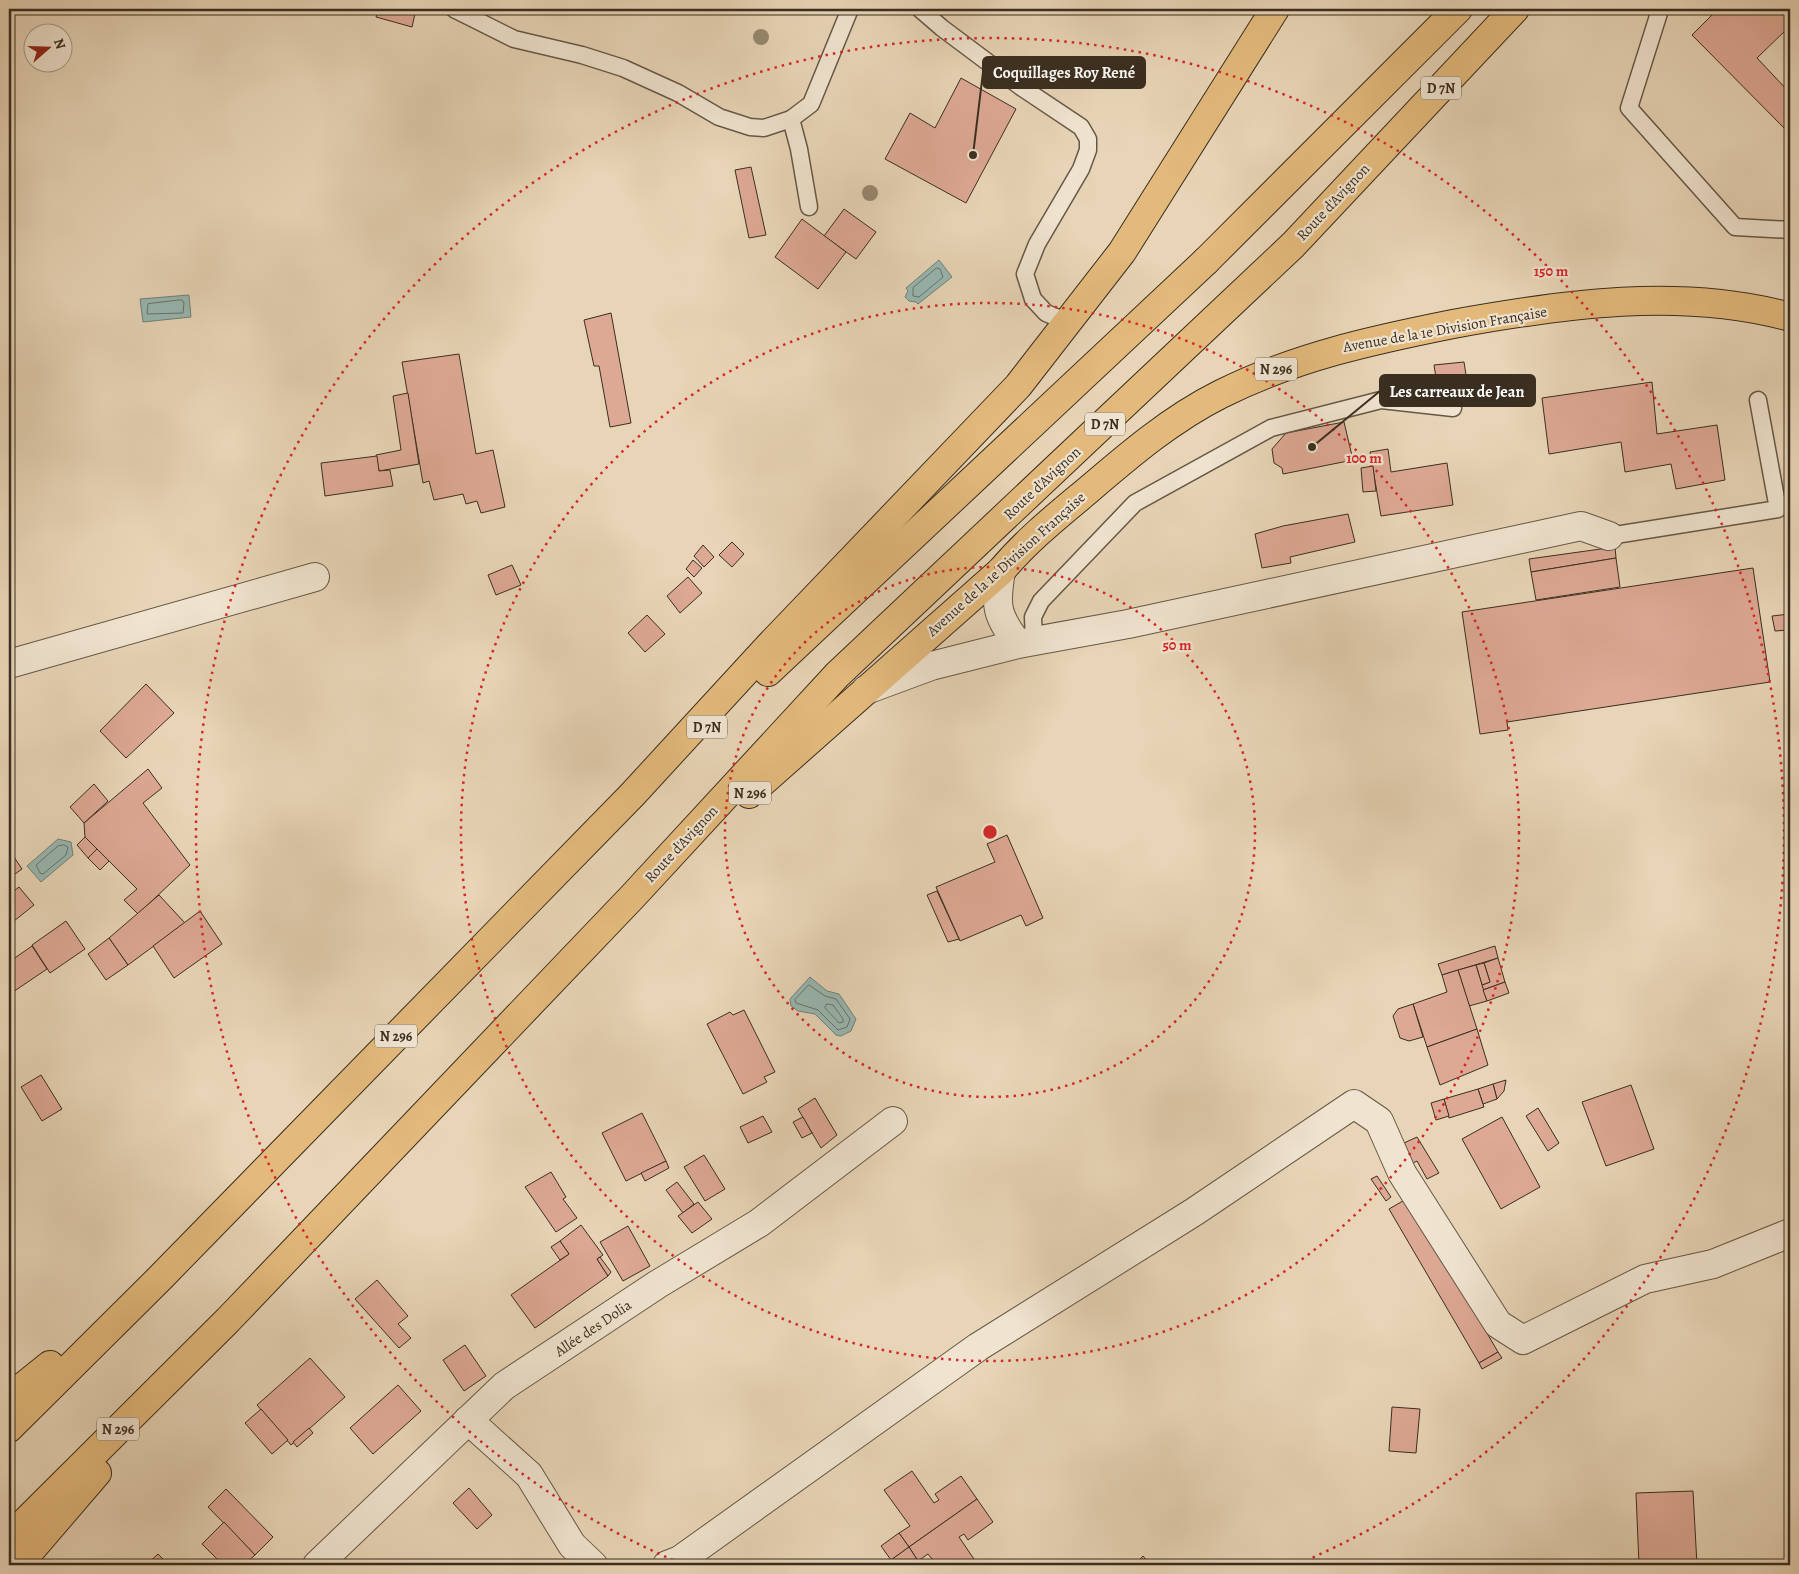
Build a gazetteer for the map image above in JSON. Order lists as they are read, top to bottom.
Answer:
{
  "streets": {
    "main road": [
      "D 7N",
      "Route d'Avignon",
      "Avenue de la 1e Division Française",
      "N 296"
    ],
    "street": ["Allée des Dolia"]
  },
  "crossings": [
    ["D 7N", "N 296"],
    ["Route d'Avignon", "Avenue de la 1e Division Française"],
    ["Route d'Avignon", "N 296"],
    ["Avenue de la 1e Division Française", "N 296"]
  ],
  "places": ["Coquillages Roy René", "Les carreaux de Jean"],
  "north": "right",
  "rings": ["150 m", "100 m", "50 m"]
}
